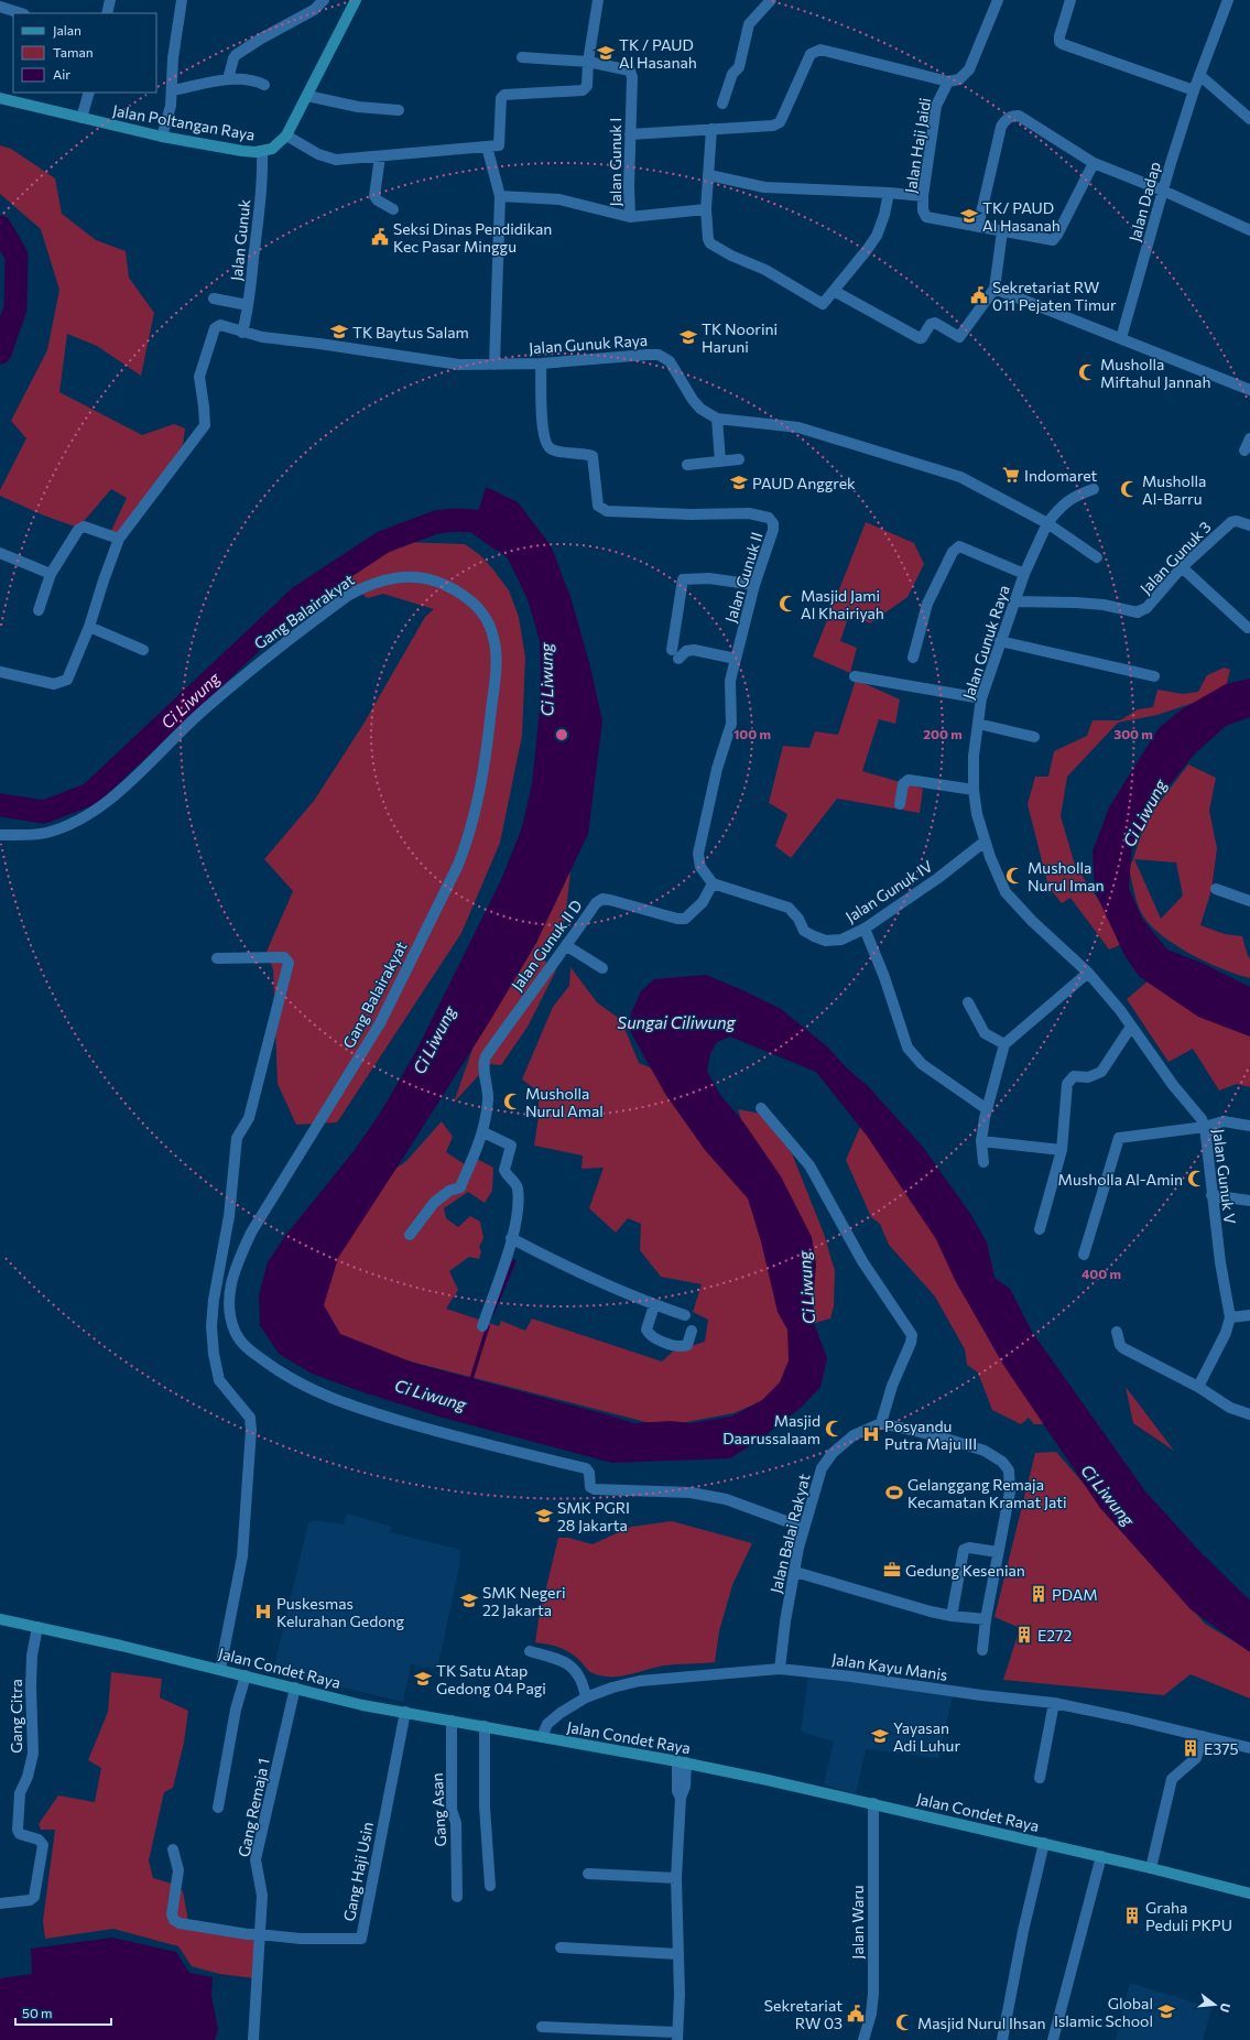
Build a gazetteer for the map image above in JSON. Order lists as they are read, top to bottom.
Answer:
{
  "streets": {
    "street": [
      "Jalan Poltangan Raya",
      "Jalan Haji Jaidi",
      "Jalan Gunuk I",
      "Jalan Dadap",
      "Jalan Gunuk",
      "Jalan Gunuk Raya",
      "Jalan Gunuk 3",
      "Jalan Gunuk II",
      "Gang Balairakyat",
      "Jalan Gunuk IV",
      "Jalan Gunuk II D",
      "Jalan Gunuk V",
      "Jalan Balai Rakyat",
      "Jalan Kayu Manis",
      "Jalan Condet Raya",
      "Gang Citra",
      "Gang Remaja 1",
      "Gang Asan",
      "Gang Haji Usin",
      "Jalan Waru"
    ]
  },
  "crossings": [
    ["Jalan Poltangan Raya", "Jalan Gunuk"],
    ["Jalan Gunuk", "Jalan Gunuk Raya"],
    ["Jalan Gunuk Raya", "Jalan Gunuk 3"],
    ["Jalan Gunuk Raya", "Jalan Gunuk II"],
    ["Jalan Gunuk Raya", "Jalan Gunuk IV"],
    ["Jalan Gunuk Raya", "Jalan Gunuk V"],
    ["Jalan Gunuk II", "Jalan Gunuk IV"],
    ["Jalan Gunuk II", "Jalan Gunuk II D"],
    ["Gang Balairakyat", "Jalan Balai Rakyat"],
    ["Jalan Gunuk IV", "Jalan Gunuk II D"],
    ["Jalan Balai Rakyat", "Jalan Kayu Manis"],
    ["Jalan Kayu Manis", "Jalan Condet Raya"],
    ["Jalan Condet Raya", "Gang Citra"],
    ["Jalan Condet Raya", "Gang Remaja 1"],
    ["Jalan Condet Raya", "Gang Asan"],
    ["Jalan Condet Raya", "Gang Haji Usin"],
    ["Jalan Condet Raya", "Jalan Waru"],
    ["Gang Remaja 1", "Gang Haji Usin"]
  ],
  "water": ["Ci Liwung", "Sungai Ciliwung"],
  "places": {
    "school or university": [
      "TK / PAUD Al Hasanah",
      "TK/ PAUD Al Hasanah",
      "TK Baytus Salam",
      "TK Noorini Haruni",
      "PAUD Anggrek",
      "SMK PGRI 28 Jakarta",
      "SMK Negeri 22 Jakarta",
      "TK Satu Atap Gedong 04 Pagi",
      "Yayasan Adi Luhur",
      "Global Islamic School"
    ],
    "public building": ["Seksi Dinas Pendidikan Kec Pasar Minggu", "Sekretariat RW 011 Pejaten Timur", "Sekretariat RW 03"],
    "mosque": [
      "Musholla Miftahul Jannah",
      "Musholla Al-Barru",
      "Masjid Jami Al Khairiyah",
      "Musholla Nurul Iman",
      "Musholla Nurul Amal",
      "Musholla Al-Amin",
      "Masjid Daarussalaam",
      "Masjid Nurul Ihsan"
    ],
    "supermarket": ["Indomaret"],
    "hospital": ["Posyandu Putra Maju III", "Puskesmas Kelurahan Gedong"],
    "sports": ["Gelanggang Remaja Kecamatan Kramat Jati"],
    "office": ["Gedung Kesenian"],
    "building": [
      "PDAM",
      "E272",
      "E375",
      "Graha Peduli PKPU"
    ]
  },
  "legend": ["Jalan", "Taman", "Air"],
  "scale_bar": "50 m",
  "north": "right",
  "rings": [
    "100 m",
    "200 m",
    "300 m",
    "400 m"
  ]
}
